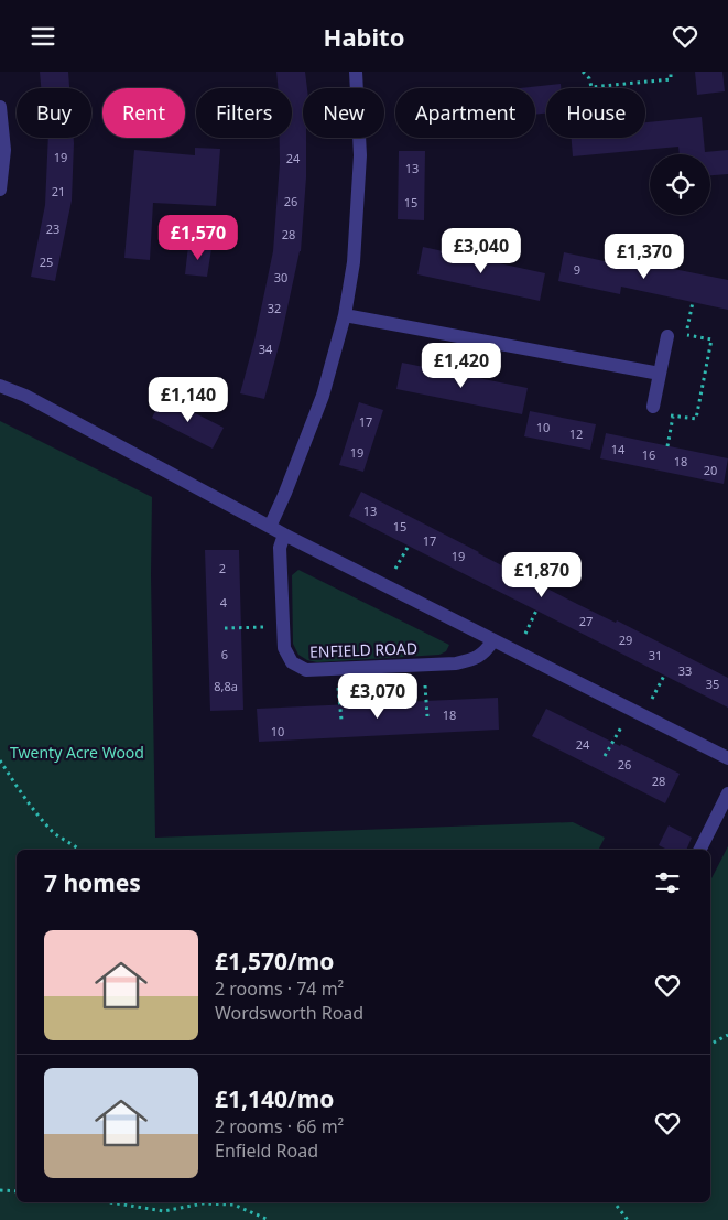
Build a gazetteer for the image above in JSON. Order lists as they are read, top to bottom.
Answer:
{
  "streets": {
    "street": ["ENFIELD ROAD"]
  },
  "parks": ["Twenty Acre Wood"],
  "house_numbers": [
    "19",
    "24",
    "13",
    "21",
    "26",
    "15",
    "23",
    "28",
    "25",
    "9",
    "30",
    "32",
    "34",
    "17",
    "10",
    "12",
    "14",
    "19",
    "16",
    "18",
    "20",
    "13",
    "15",
    "17",
    "19",
    "2",
    "4",
    "27",
    "29",
    "6",
    "31",
    "33",
    "35",
    "8,8a",
    "18",
    "10",
    "24",
    "26",
    "28"
  ],
  "page": {
    "header": "Habito",
    "chip": [
      "Buy",
      "Rent",
      "Filters",
      "New",
      "Apartment",
      "House"
    ],
    "price": [
      "£1,570",
      "£3,040",
      "£1,370",
      "£1,420",
      "£1,140",
      "£1,870",
      "£3,070"
    ],
    "heading": "7 homes",
    "list": [
      {
        "name": "£1,570/mo",
        "note": "2 rooms · 74 m² · Wordsworth Road"
      },
      {
        "name": "£1,140/mo",
        "note": "2 rooms · 66 m² · Enfield Road"
      }
    ]
  }
}
